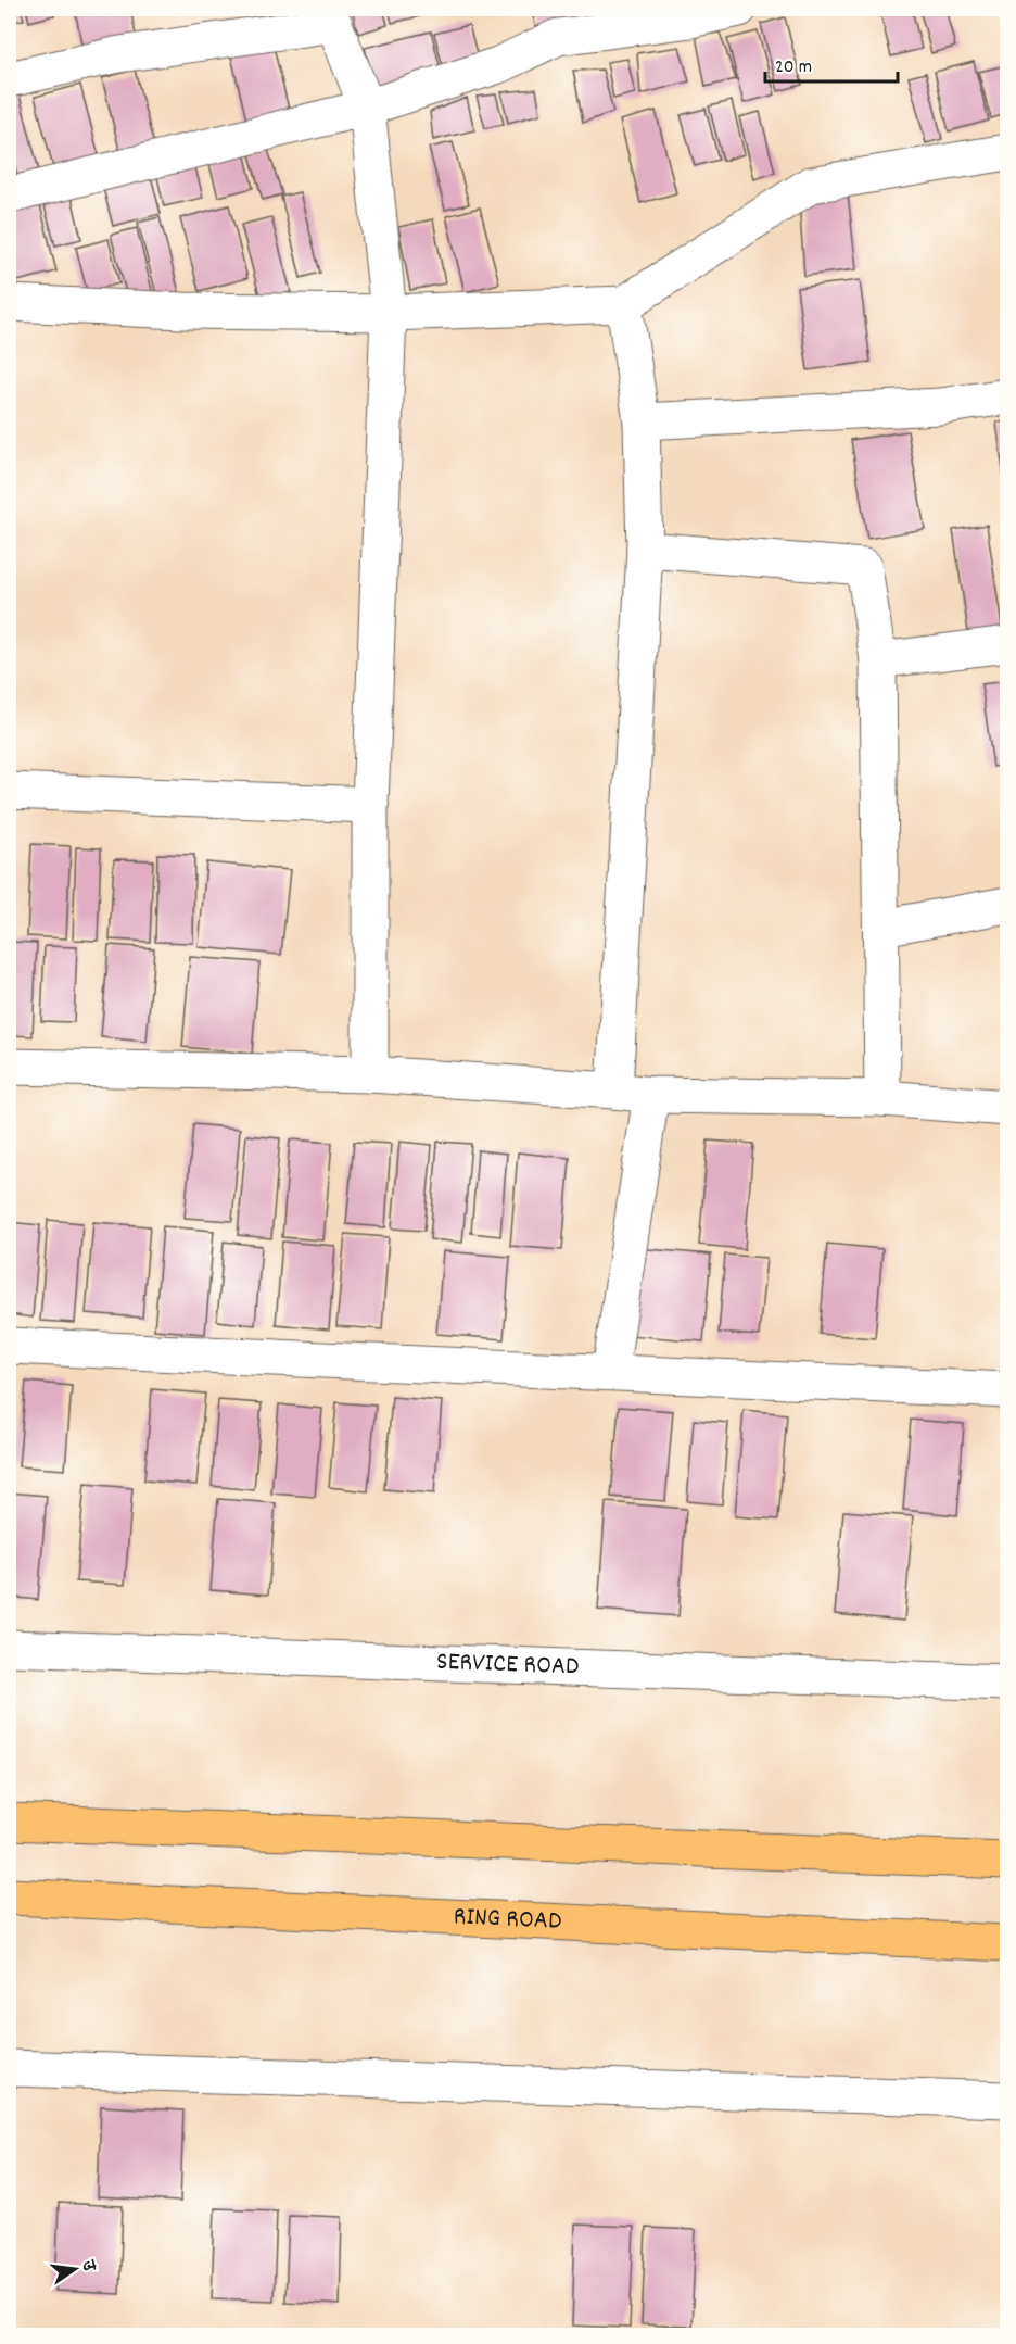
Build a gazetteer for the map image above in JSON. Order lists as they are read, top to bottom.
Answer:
{
  "streets": {
    "main road": ["RING ROAD"],
    "street": ["SERVICE ROAD"]
  },
  "scale_bar": "20 m",
  "north": "right"
}
